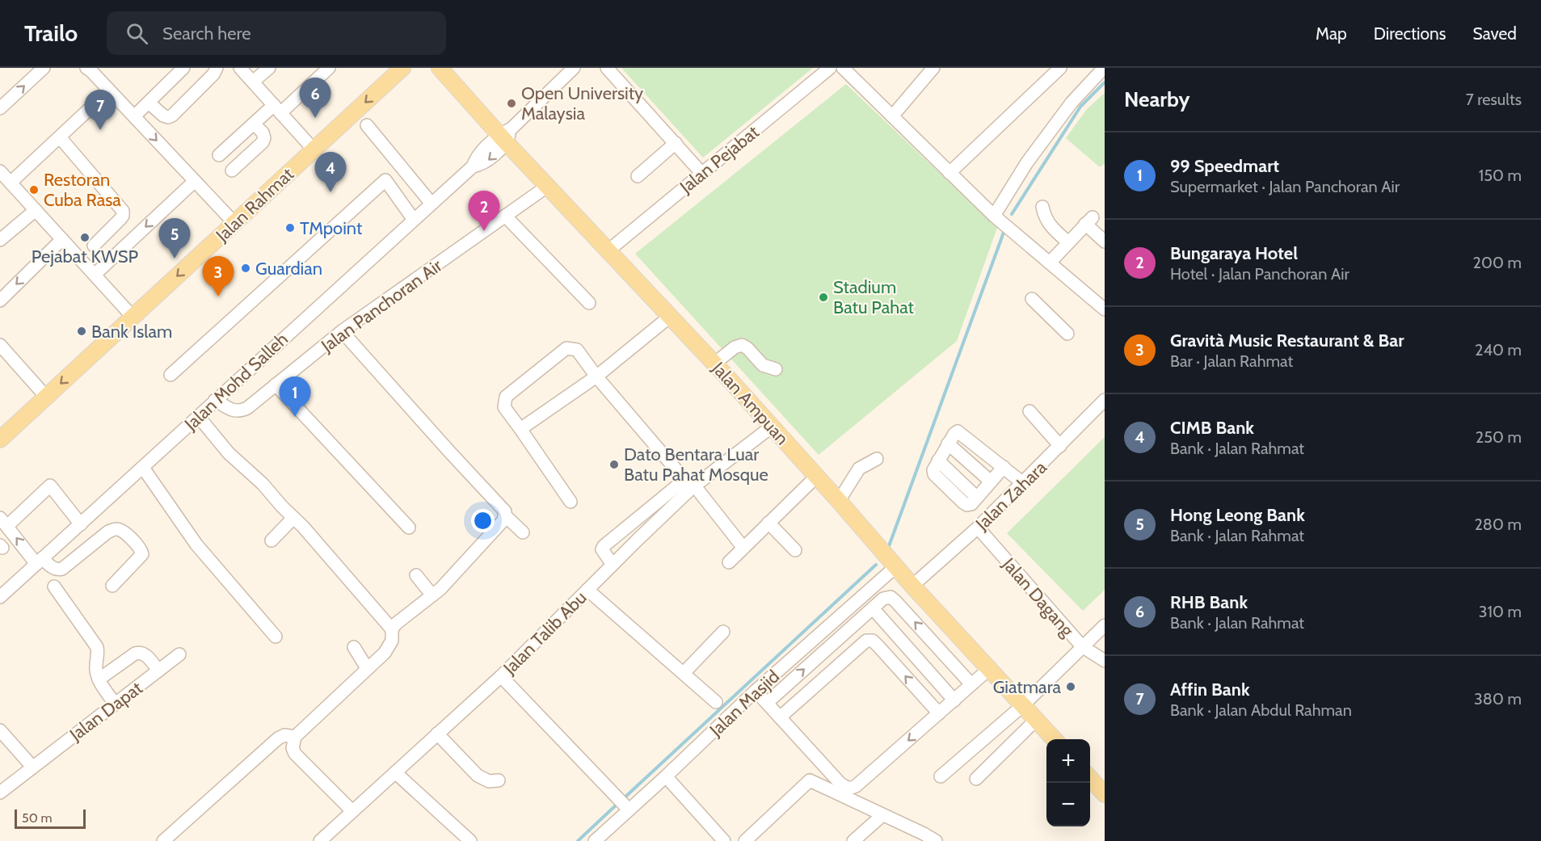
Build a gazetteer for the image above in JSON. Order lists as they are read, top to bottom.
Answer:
{
  "streets": {
    "main road": ["Jalan Rahmat", "Jalan Ampuan"],
    "street": [
      "Jalan Pejabat",
      "Jalan Panchoran Air",
      "Jalan Mohd Salleh",
      "Jalan Zahara",
      "Jalan Dagang",
      "Jalan Talib Abu",
      "Jalan Masjid",
      "Jalan Dapat"
    ]
  },
  "crossings": [
    ["Jalan Pejabat", "Jalan Ampuan"],
    ["Jalan Panchoran Air", "Jalan Mohd Salleh"],
    ["Jalan Panchoran Air", "Jalan Ampuan"],
    ["Jalan Mohd Salleh", "Jalan Ampuan"],
    ["Jalan Ampuan", "Jalan Zahara"],
    ["Jalan Ampuan", "Jalan Talib Abu"],
    ["Jalan Ampuan", "Jalan Masjid"],
    ["Jalan Zahara", "Jalan Dagang"]
  ],
  "one_way": ["Jalan Rahmat"],
  "places": [
    "Open University Malaysia",
    "Restoran Cuba Rasa",
    "TMpoint",
    "Pejabat KWSP",
    "Guardian",
    "Stadium Batu Pahat",
    "Bank Islam",
    "Dato Bentara Luar Batu Pahat Mosque",
    "Giatmara"
  ],
  "scale_bar": "50 m",
  "page": {
    "header": "Trailo",
    "search": "Search here",
    "nav": ["Map", "Directions", "Saved"],
    "heading": ["Nearby", "7 results"],
    "pins": [
      "6",
      "7",
      "4",
      "2",
      "5",
      "3",
      "1"
    ],
    "list": [
      {
        "mark": "1",
        "name": "99 Speedmart",
        "note": "Supermarket · Jalan Panchoran Air",
        "value": "150 m"
      },
      {
        "mark": "2",
        "name": "Bungaraya Hotel",
        "note": "Hotel · Jalan Panchoran Air",
        "value": "200 m"
      },
      {
        "mark": "3",
        "name": "Gravità Music Restaurant & Bar",
        "note": "Bar · Jalan Rahmat",
        "value": "240 m"
      },
      {
        "mark": "4",
        "name": "CIMB Bank",
        "note": "Bank · Jalan Rahmat",
        "value": "250 m"
      },
      {
        "mark": "5",
        "name": "Hong Leong Bank",
        "note": "Bank · Jalan Rahmat",
        "value": "280 m"
      },
      {
        "mark": "6",
        "name": "RHB Bank",
        "note": "Bank · Jalan Rahmat",
        "value": "310 m"
      },
      {
        "mark": "7",
        "name": "Affin Bank",
        "note": "Bank · Jalan Abdul Rahman",
        "value": "380 m"
      }
    ],
    "map_buttons": ["+", "−"],
    "scale": "50 m"
  }
}
